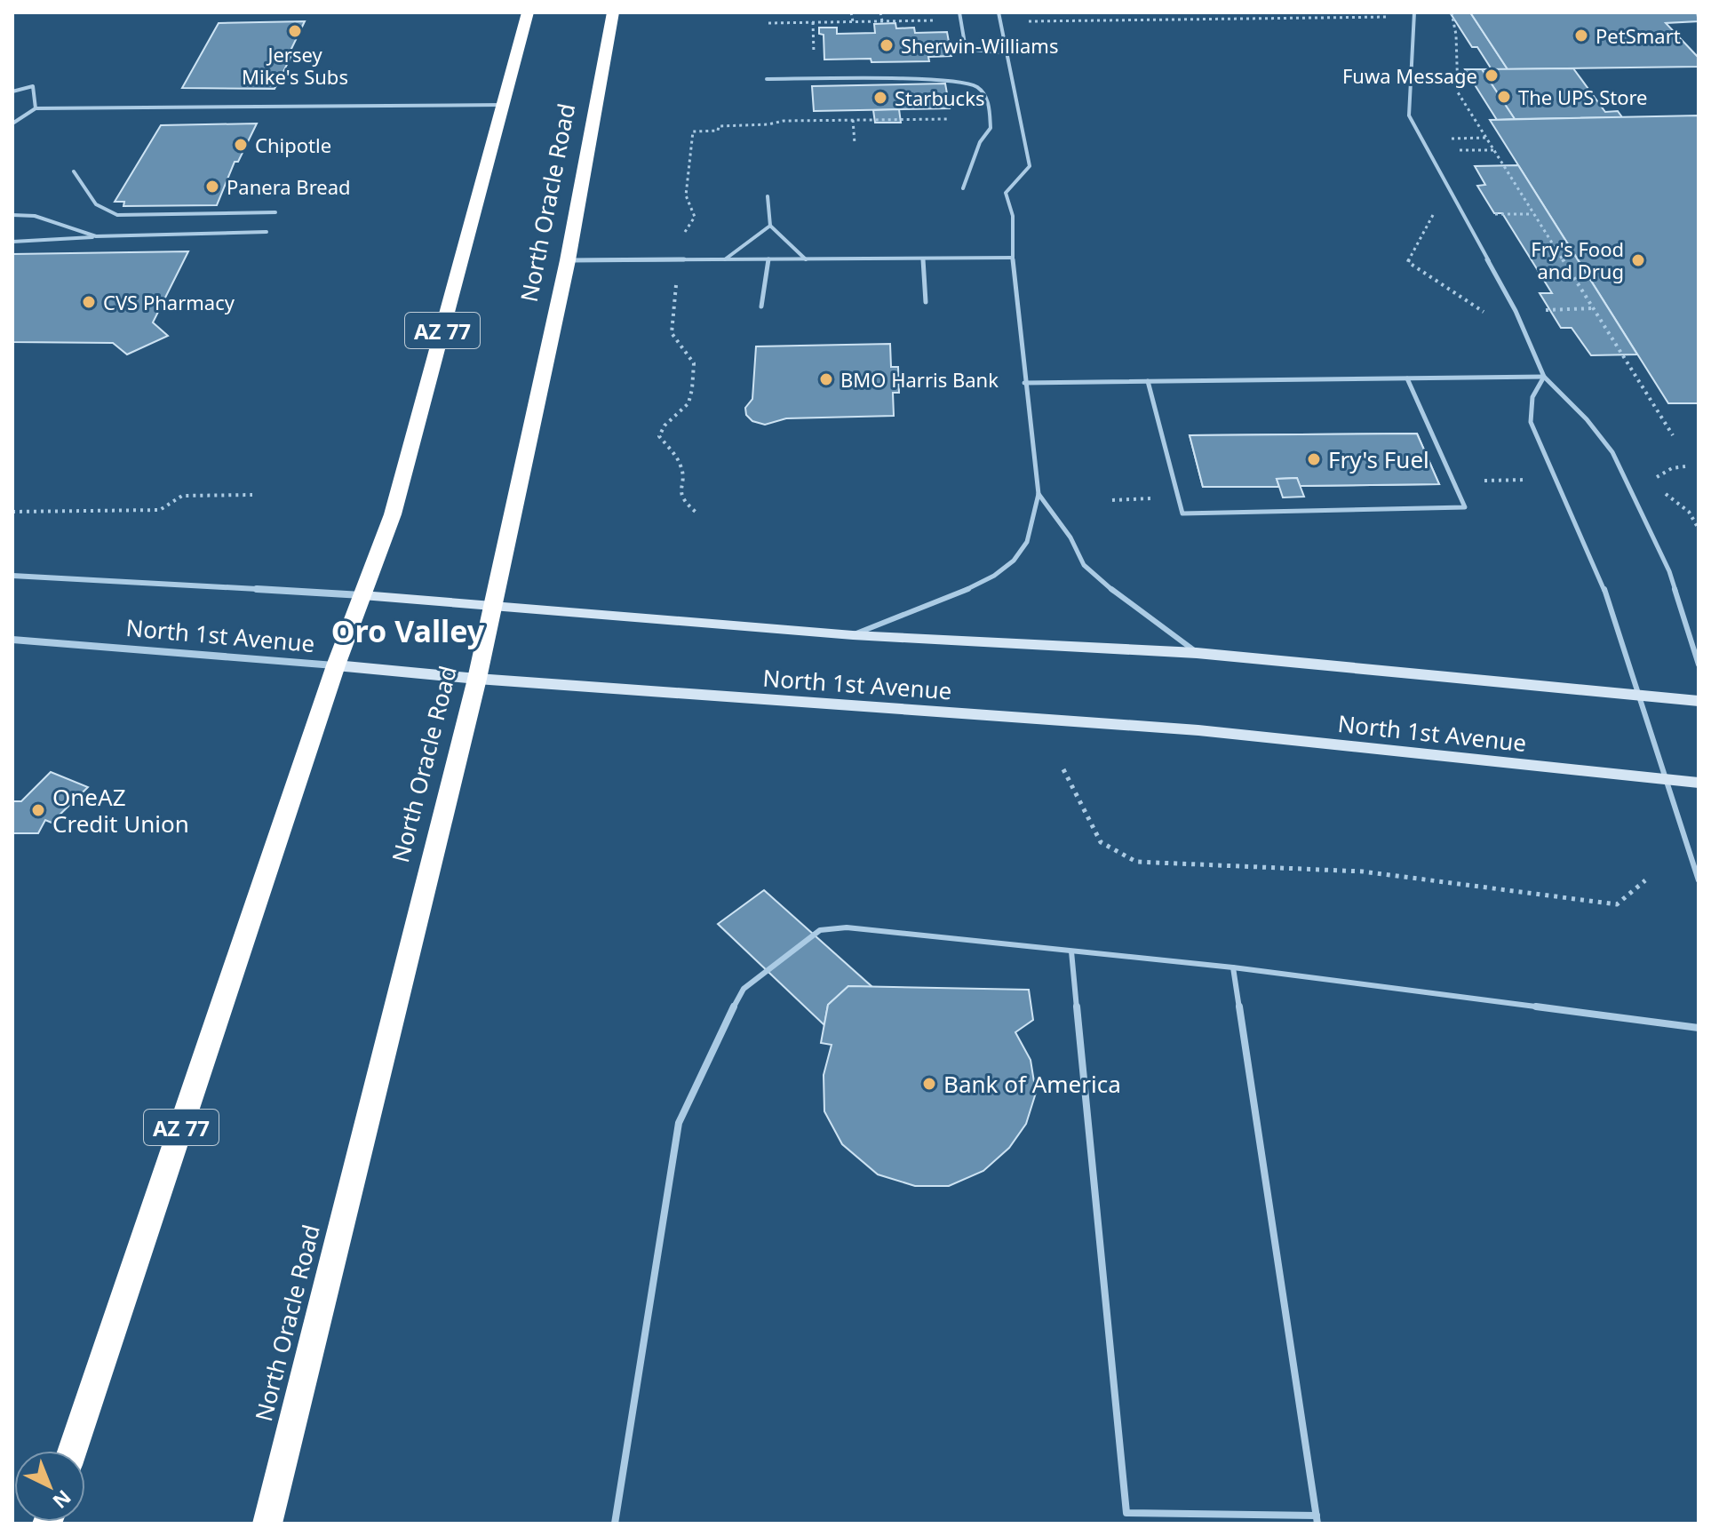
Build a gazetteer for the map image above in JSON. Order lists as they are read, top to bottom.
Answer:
{
  "streets": {
    "highway": ["North Oracle Road", "AZ 77"],
    "main road": ["North 1st Avenue"]
  },
  "crossings": [
    ["North Oracle Road", "North 1st Avenue"],
    ["AZ 77", "North 1st Avenue"]
  ],
  "districts": ["Oro Valley"],
  "places": [
    "Jersey Mike's Subs",
    "PetSmart",
    "Sherwin-Williams",
    "Fuwa Message",
    "The UPS Store",
    "Starbucks",
    "Chipotle",
    "Panera Bread",
    "Fry's Food and Drug",
    "CVS Pharmacy",
    "BMO Harris Bank",
    "Fry's Fuel",
    "OneAZ Credit Union",
    "Bank of America"
  ],
  "north": "bottom right"
}
